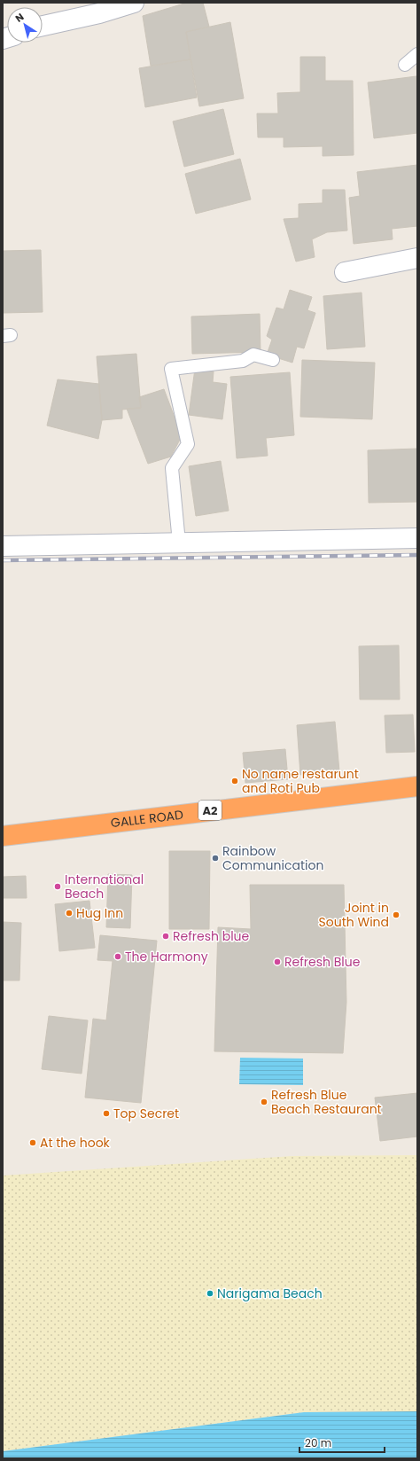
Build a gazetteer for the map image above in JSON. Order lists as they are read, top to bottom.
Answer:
{
  "streets": {
    "highway": ["A2", "GALLE ROAD"]
  },
  "places": [
    "No name restarunt and Roti Pub",
    "Rainbow Communication",
    "International Beach",
    "Hug Inn",
    "Joint in South Wind",
    "Refresh blue",
    "The Harmony",
    "Refresh Blue",
    "Refresh Blue Beach Restaurant",
    "Top Secret",
    "At the hook",
    "Narigama Beach"
  ],
  "scale_bar": "20 m",
  "north": "top left"
}
